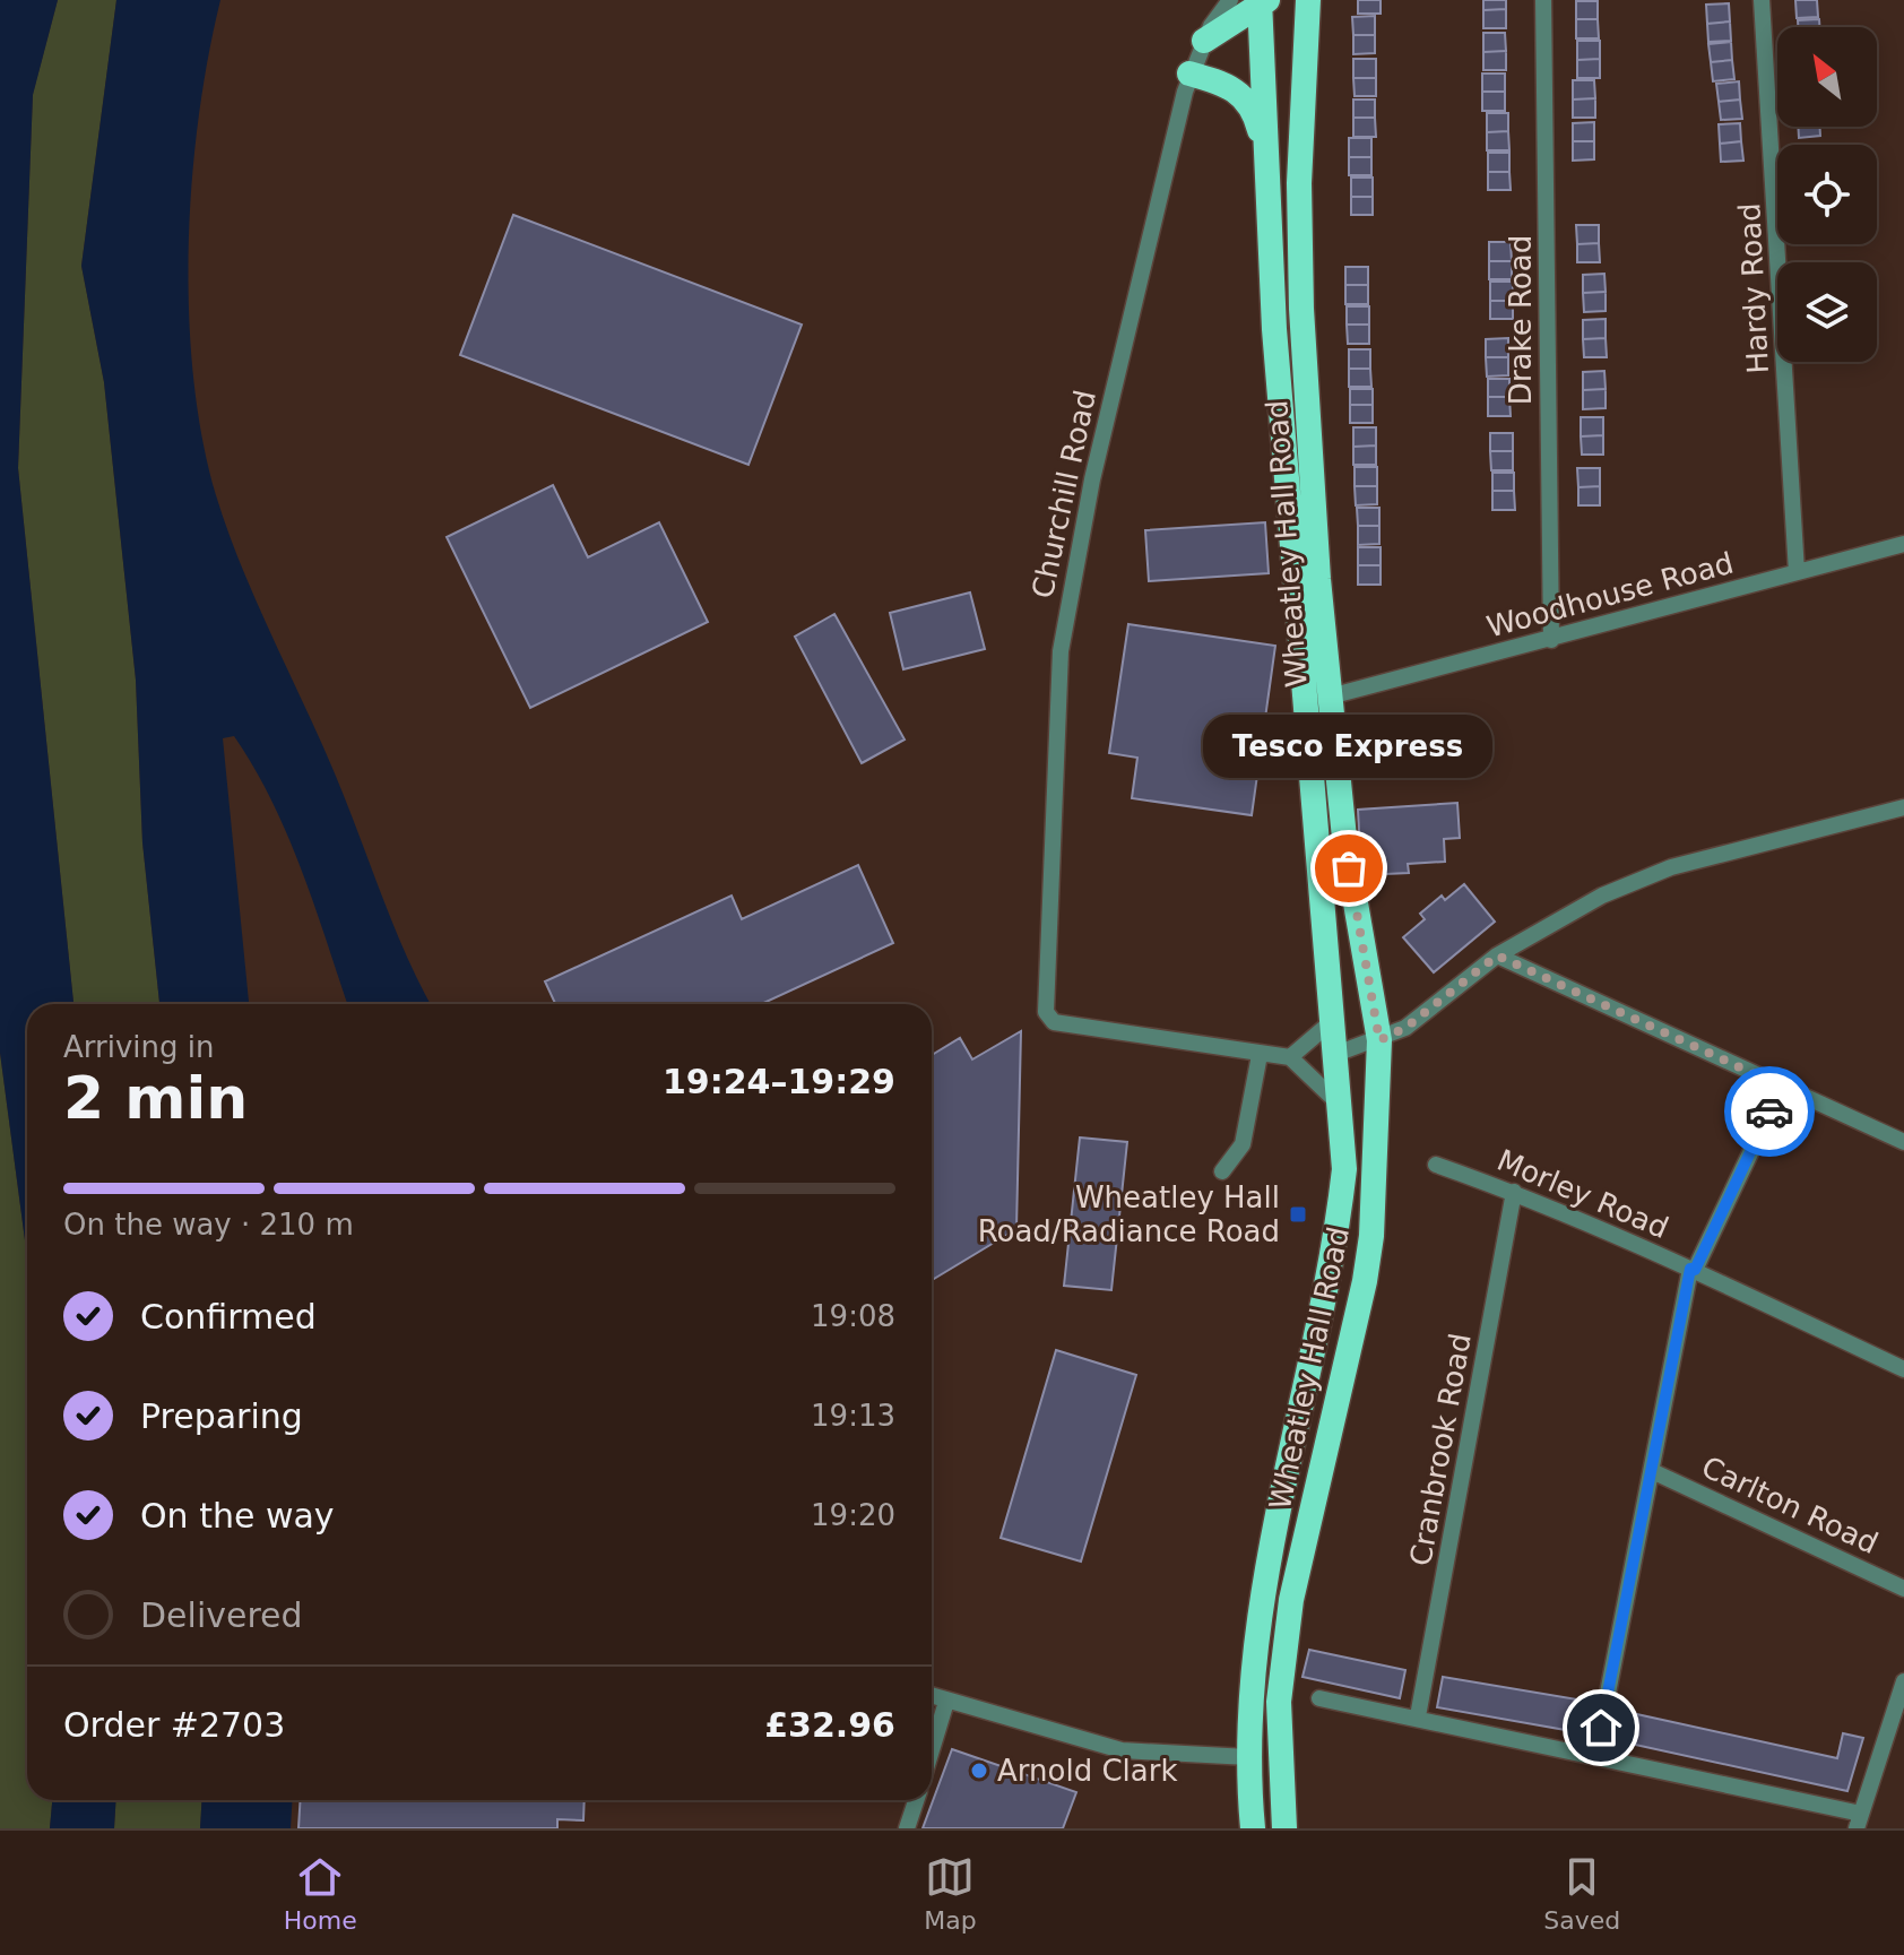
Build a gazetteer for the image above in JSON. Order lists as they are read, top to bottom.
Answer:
{
  "streets": {
    "highway": ["Wheatley Hall Road"],
    "street": [
      "Hardy Road",
      "Drake Road",
      "Churchill Road",
      "Woodhouse Road",
      "Morley Road",
      "Cranbrook Road",
      "Carlton Road"
    ]
  },
  "crossings": [
    ["Hardy Road", "Woodhouse Road"],
    ["Drake Road", "Woodhouse Road"],
    ["Wheatley Hall Road", "Woodhouse Road"],
    ["Morley Road", "Cranbrook Road"]
  ],
  "places": {
    "other": ["Tesco Express", "Arnold Clark"],
    "transit": ["Wheatley Hall Road/Radiance Road"]
  },
  "north": "top left",
  "page": {
    "bubble": "Tesco Express",
    "heading": ["2 min", "Arriving in", "19:24–19:29"],
    "panel": ["Order #2703", "£32.96"],
    "bar": "On the way · 210 m",
    "list": [
      ["Confirmed", "19:08"],
      ["Preparing", "19:13"],
      ["On the way", "19:20"],
      "Delivered"
    ],
    "tabs": ["Home", "Map", "Saved"]
  }
}
